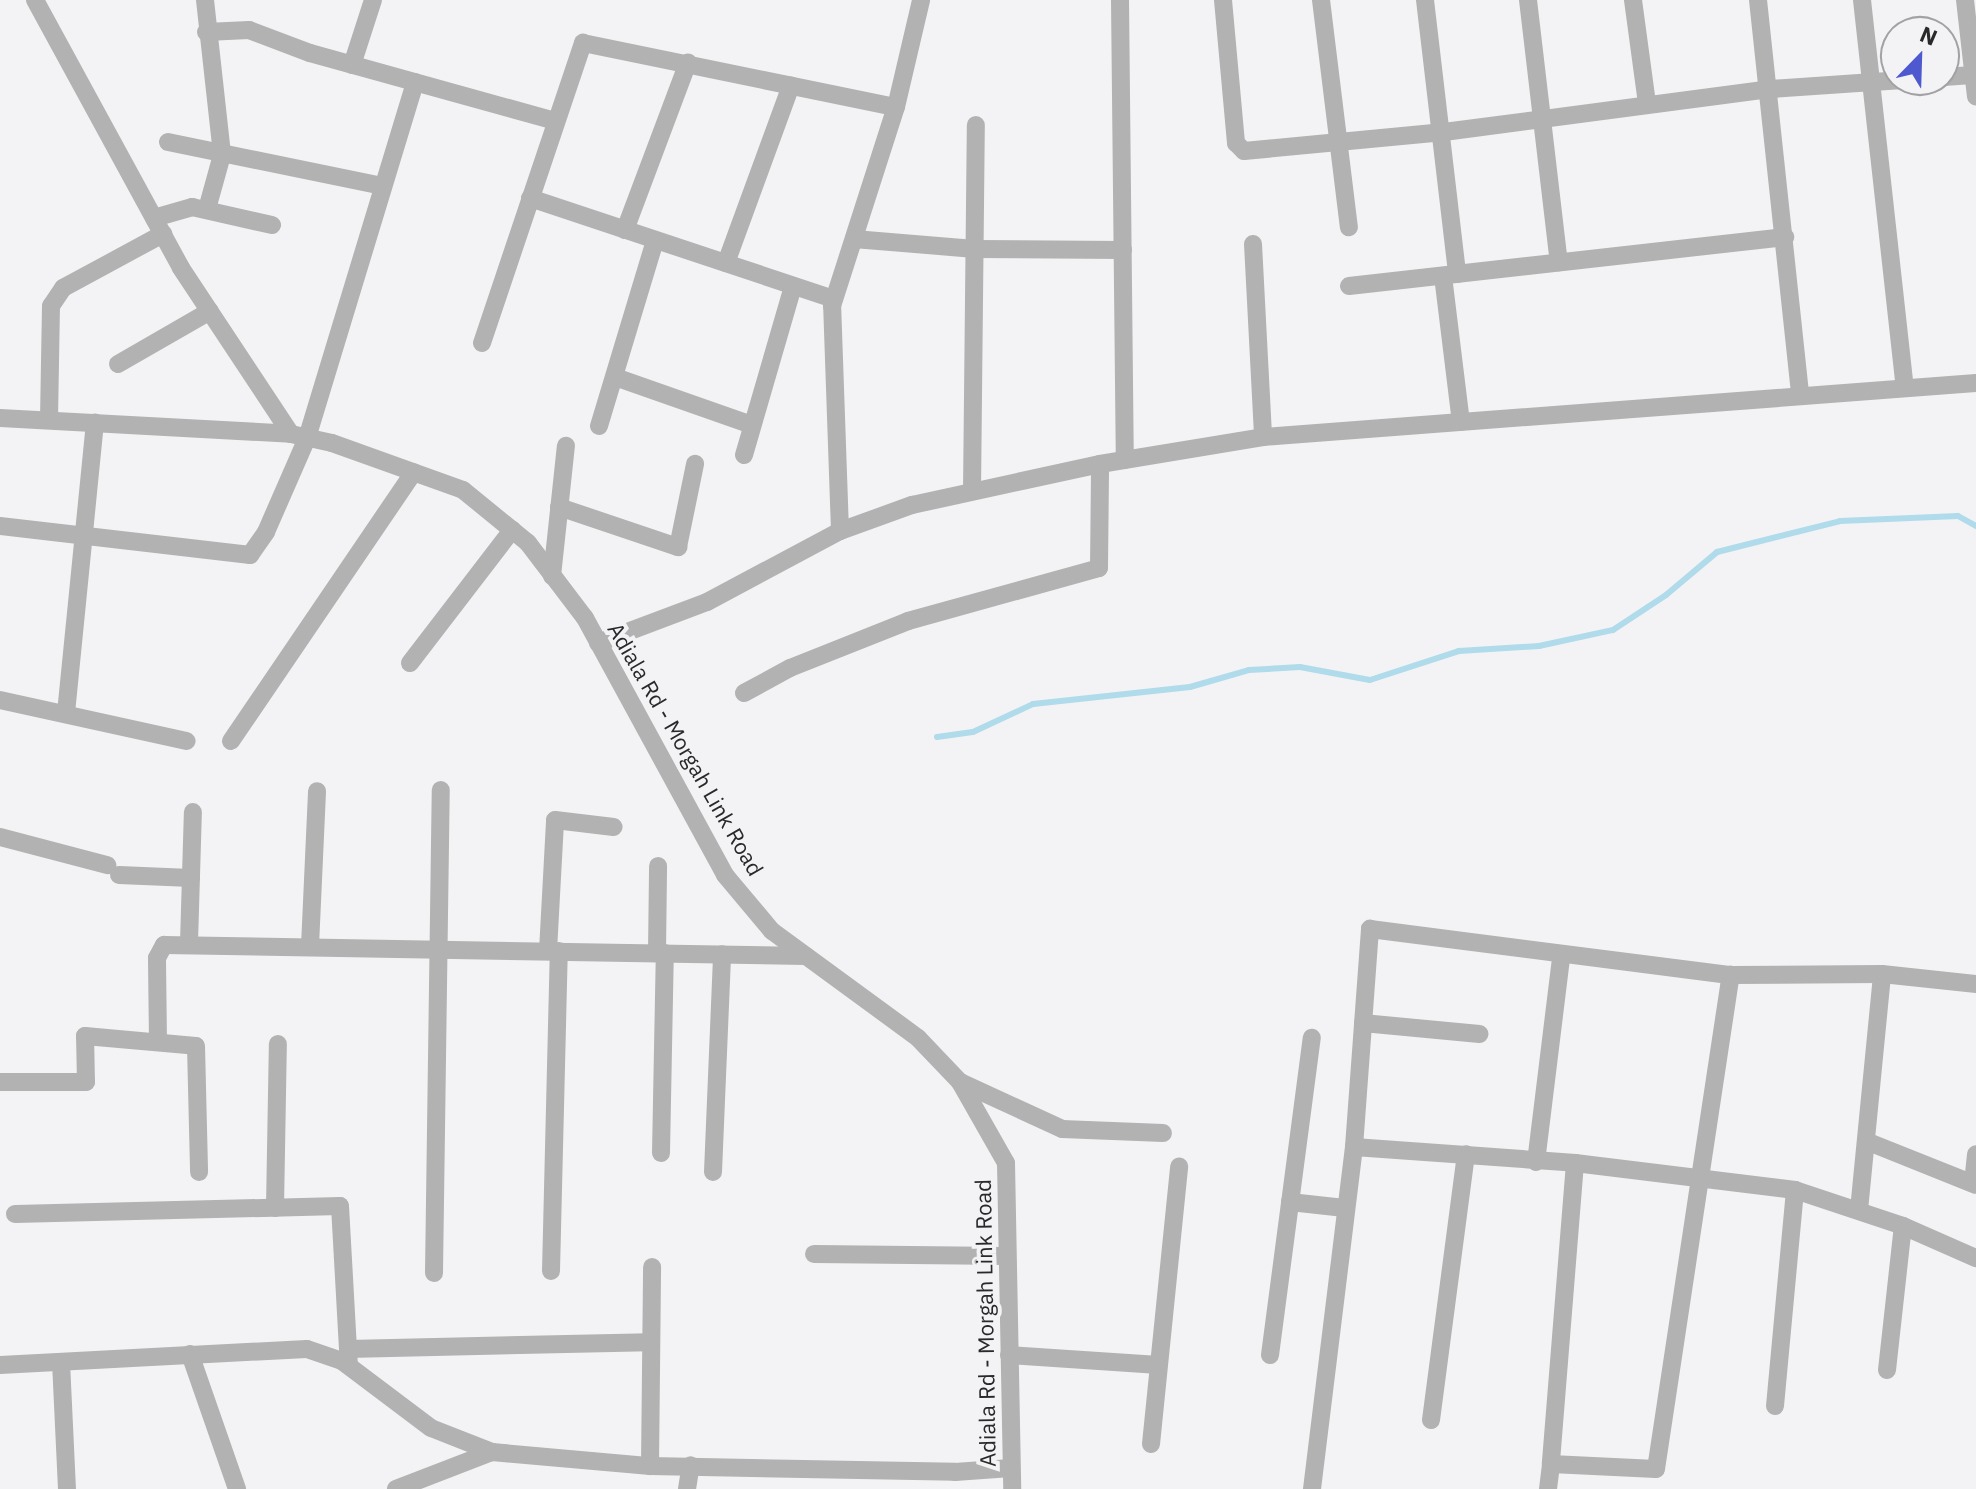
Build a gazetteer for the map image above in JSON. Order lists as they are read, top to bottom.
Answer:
{
  "streets": {
    "street": ["Adiala Rd - Morgah Link Road"]
  },
  "north": "top right"
}
